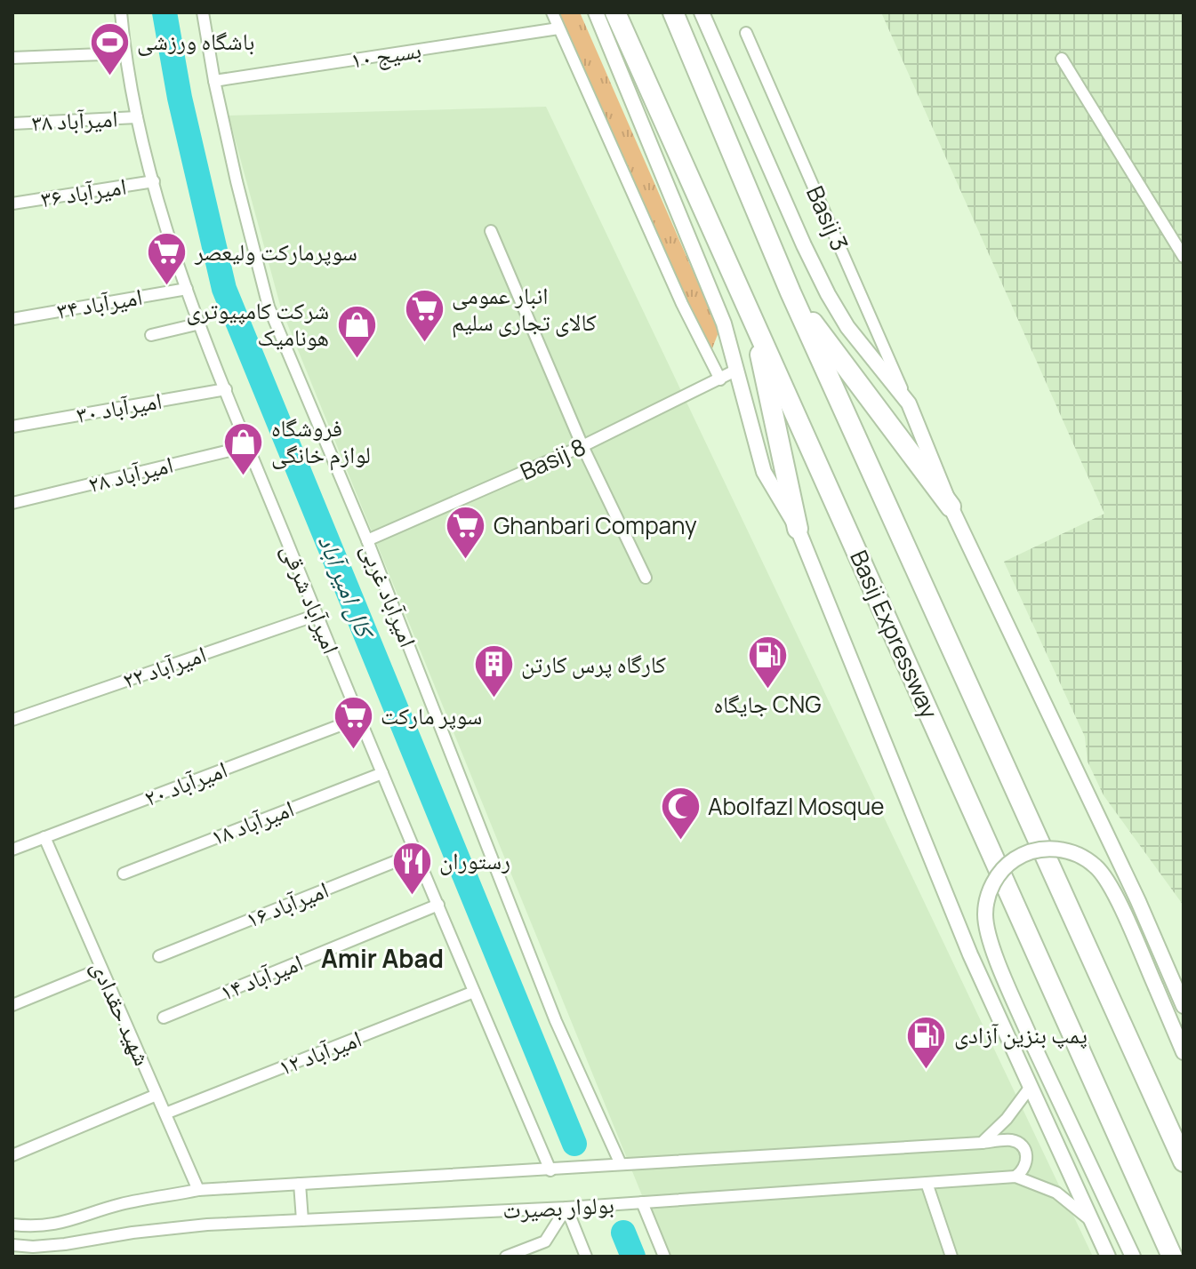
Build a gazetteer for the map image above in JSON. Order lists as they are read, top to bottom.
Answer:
{
  "streets": {
    "highway": ["Basij Expressway"],
    "street": [
      "بسیج ۱۰",
      "امیرآباد ۳۸",
      "امیرآباد ۳۶",
      "Basij 3",
      "امیرآباد ۳۴",
      "امیرآباد ۳۰",
      "Basij 8",
      "امیرآباد ۲۸",
      "امیرآباد غربی",
      "امیرآباد شرقی",
      "امیرآباد ۲۲",
      "امیرآباد ۲۰",
      "امیرآباد ۱۸",
      "امیرآباد ۱۶",
      "امیرآباد ۱۴",
      "شهید حقدادی",
      "امیرآباد ۱۲",
      "بولوار بصیرت"
    ]
  },
  "crossings": [
    ["بسیج ۱۰", "امیرآباد غربی"],
    ["امیرآباد ۳۸", "امیرآباد شرقی"],
    ["امیرآباد ۳۶", "امیرآباد شرقی"],
    ["امیرآباد ۳۴", "امیرآباد شرقی"],
    ["امیرآباد ۳۰", "امیرآباد شرقی"],
    ["Basij 8", "امیرآباد غربی"],
    ["امیرآباد ۲۸", "امیرآباد شرقی"],
    ["امیرآباد غربی", "بولوار بصیرت"],
    ["امیرآباد شرقی", "امیرآباد ۲۲"],
    ["امیرآباد شرقی", "امیرآباد ۲۰"],
    ["امیرآباد شرقی", "امیرآباد ۱۸"],
    ["امیرآباد شرقی", "امیرآباد ۱۶"],
    ["امیرآباد شرقی", "امیرآباد ۱۴"],
    ["امیرآباد شرقی", "امیرآباد ۱۲"],
    ["امیرآباد شرقی", "بولوار بصیرت"],
    ["امیرآباد ۲۰", "شهید حقدادی"],
    ["شهید حقدادی", "امیرآباد ۱۲"],
    ["شهید حقدادی", "بولوار بصیرت"]
  ],
  "districts": ["Amir Abad"],
  "water": ["کال امیر آباد"],
  "places": {
    "sports": ["باشگاه ورزشی"],
    "supermarket": [
      "سوپرمارکت ولیعصر",
      "انبار عمومی کالای تجاری سلیم",
      "Ghanbari Company",
      "سوپر مارکت"
    ],
    "shop": ["شرکت کامپیوتری هونامیک", "فروشگاه لوازم خانگی"],
    "fuel station": ["جایگاه CNG", "پمپ بنزین آزادی"],
    "building": ["کارگاه پرس کارتن"],
    "mosque": ["Abolfazl Mosque"],
    "restaurant": ["رستوران"]
  }
}
